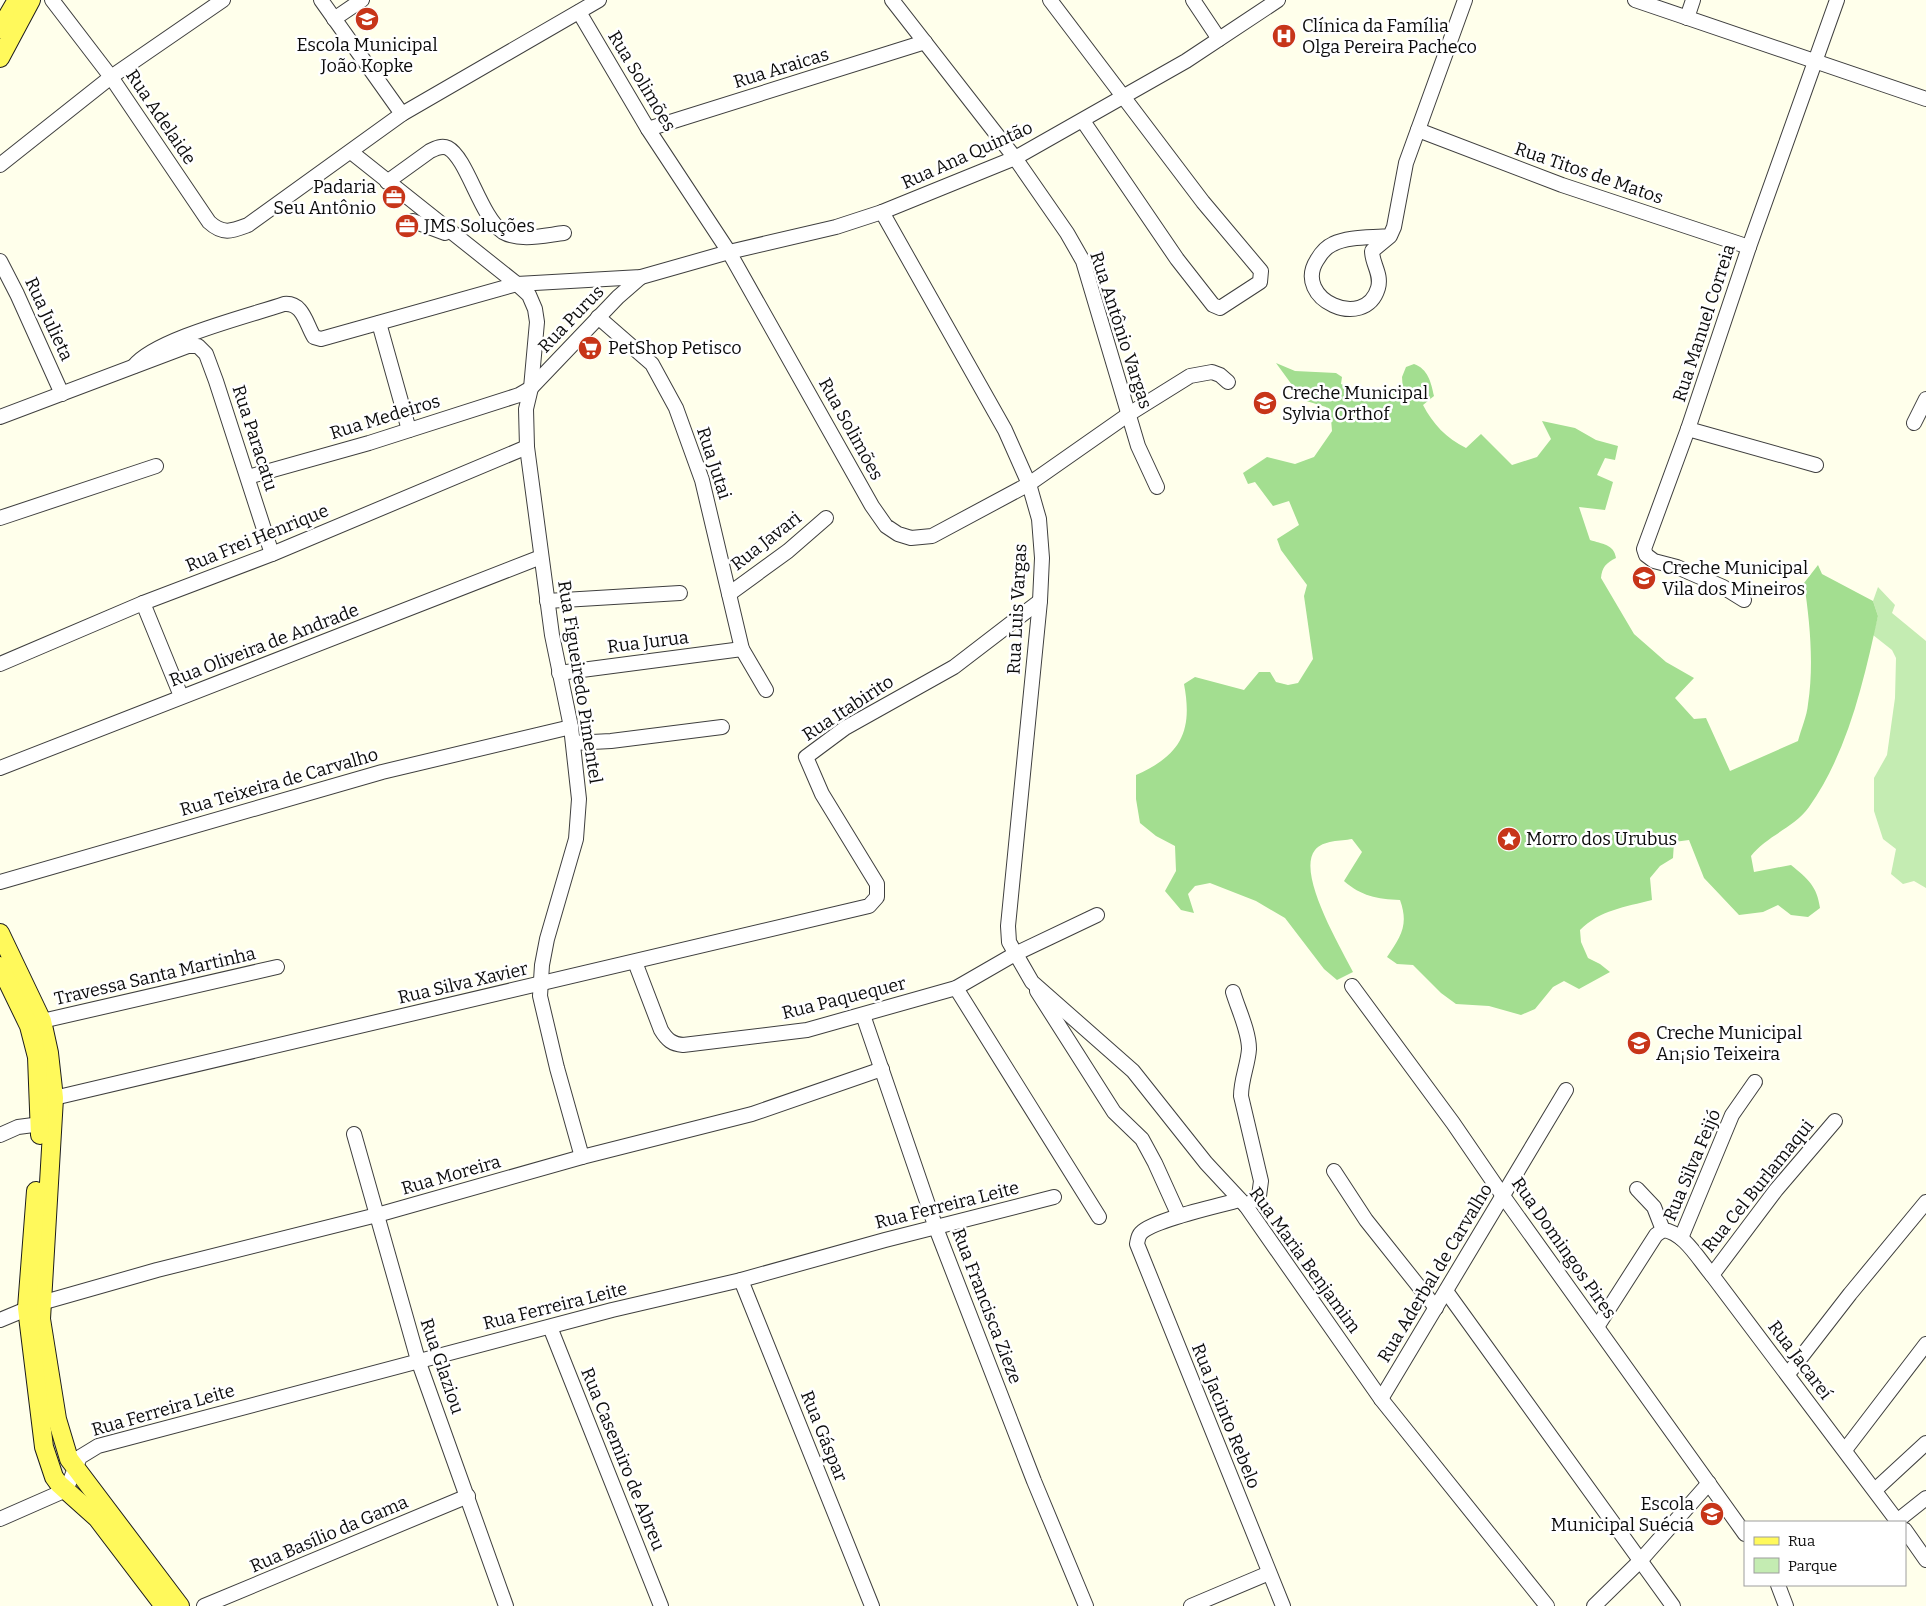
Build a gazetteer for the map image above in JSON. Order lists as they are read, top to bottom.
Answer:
{
  "streets": {
    "street": [
      "Rua Araicas",
      "Rua Solimões",
      "Rua Adelaide",
      "Rua Ana Quintão",
      "Rua Titos de Matos",
      "Rua Julieta",
      "Rua Purus",
      "Rua Manuel Correia",
      "Rua Antônio Vargas",
      "Rua Medeiros",
      "Rua Paracatu",
      "Rua Jutai",
      "Rua Frei Henrique",
      "Rua Javari",
      "Rua Luis Vargas",
      "Rua Jurua",
      "Rua Oliveira de Andrade",
      "Rua Figueiredo Pimentel",
      "Rua Itabirito",
      "Rua Teixeira de Carvalho",
      "Travessa Santa Martinha",
      "Rua Silva Xavier",
      "Rua Paquequer",
      "Rua Silva Feijó",
      "Rua Moreira",
      "Rua Cel Burlamaqui",
      "Rua Ferreira Leite",
      "Rua Domingos Pires",
      "Rua Maria Benjamim",
      "Rua Aderbal de Carvalho",
      "Rua Francisca Zieze",
      "Rua Jacareí",
      "Rua Glaziou",
      "Rua Jacinto Rebelo",
      "Rua Gáspar",
      "Rua Casemiro de Abreu",
      "Rua Basílio da Gama"
    ]
  },
  "crossings": [
    ["Rua Araicas", "Rua Solimões"],
    ["Rua Araicas", "Rua Antônio Vargas"],
    ["Rua Solimões", "Rua Adelaide"],
    ["Rua Solimões", "Rua Ana Quintão"],
    ["Rua Solimões", "Rua Antônio Vargas"],
    ["Rua Solimões", "Rua Luis Vargas"],
    ["Rua Adelaide", "Rua Figueiredo Pimentel"],
    ["Rua Ana Quintão", "Rua Purus"],
    ["Rua Ana Quintão", "Rua Antônio Vargas"],
    ["Rua Ana Quintão", "Rua Luis Vargas"],
    ["Rua Titos de Matos", "Rua Manuel Correia"],
    ["Rua Purus", "Rua Medeiros"],
    ["Rua Purus", "Rua Jutai"],
    ["Rua Purus", "Rua Figueiredo Pimentel"],
    ["Rua Medeiros", "Rua Paracatu"],
    ["Rua Medeiros", "Rua Figueiredo Pimentel"],
    ["Rua Paracatu", "Rua Frei Henrique"],
    ["Rua Jutai", "Rua Javari"],
    ["Rua Jutai", "Rua Jurua"],
    ["Rua Frei Henrique", "Rua Figueiredo Pimentel"],
    ["Rua Luis Vargas", "Rua Itabirito"],
    ["Rua Luis Vargas", "Rua Paquequer"],
    ["Rua Luis Vargas", "Rua Maria Benjamim"],
    ["Rua Jurua", "Rua Figueiredo Pimentel"],
    ["Rua Oliveira de Andrade", "Rua Figueiredo Pimentel"],
    ["Rua Figueiredo Pimentel", "Rua Teixeira de Carvalho"],
    ["Rua Figueiredo Pimentel", "Rua Silva Xavier"],
    ["Rua Figueiredo Pimentel", "Rua Moreira"],
    ["Rua Itabirito", "Rua Silva Xavier"],
    ["Rua Silva Xavier", "Rua Paquequer"],
    ["Rua Paquequer", "Rua Maria Benjamim"],
    ["Rua Paquequer", "Rua Francisca Zieze"],
    ["Rua Silva Feijó", "Rua Jacareí"],
    ["Rua Moreira", "Rua Francisca Zieze"],
    ["Rua Moreira", "Rua Glaziou"],
    ["Rua Cel Burlamaqui", "Rua Jacareí"],
    ["Rua Ferreira Leite", "Rua Francisca Zieze"],
    ["Rua Ferreira Leite", "Rua Glaziou"],
    ["Rua Ferreira Leite", "Rua Gáspar"],
    ["Rua Ferreira Leite", "Rua Casemiro de Abreu"],
    ["Rua Domingos Pires", "Rua Aderbal de Carvalho"],
    ["Rua Maria Benjamim", "Rua Aderbal de Carvalho"],
    ["Rua Glaziou", "Rua Basílio da Gama"]
  ],
  "places": {
    "school or university": [
      "Escola Municipal João Kopke",
      "Creche Municipal Sylvia Orthof",
      "Creche Municipal Vila dos Mineiros",
      "Creche Municipal An¡sio Teixeira",
      "Escola Municipal Suécia"
    ],
    "hospital": ["Clínica da Família Olga Pereira Pacheco"],
    "office": ["Padaria Seu Antônio", "JMS Soluções"],
    "supermarket": ["PetShop Petisco"],
    "place": ["Morro dos Urubus"]
  },
  "legend": ["Rua", "Parque"]
}
